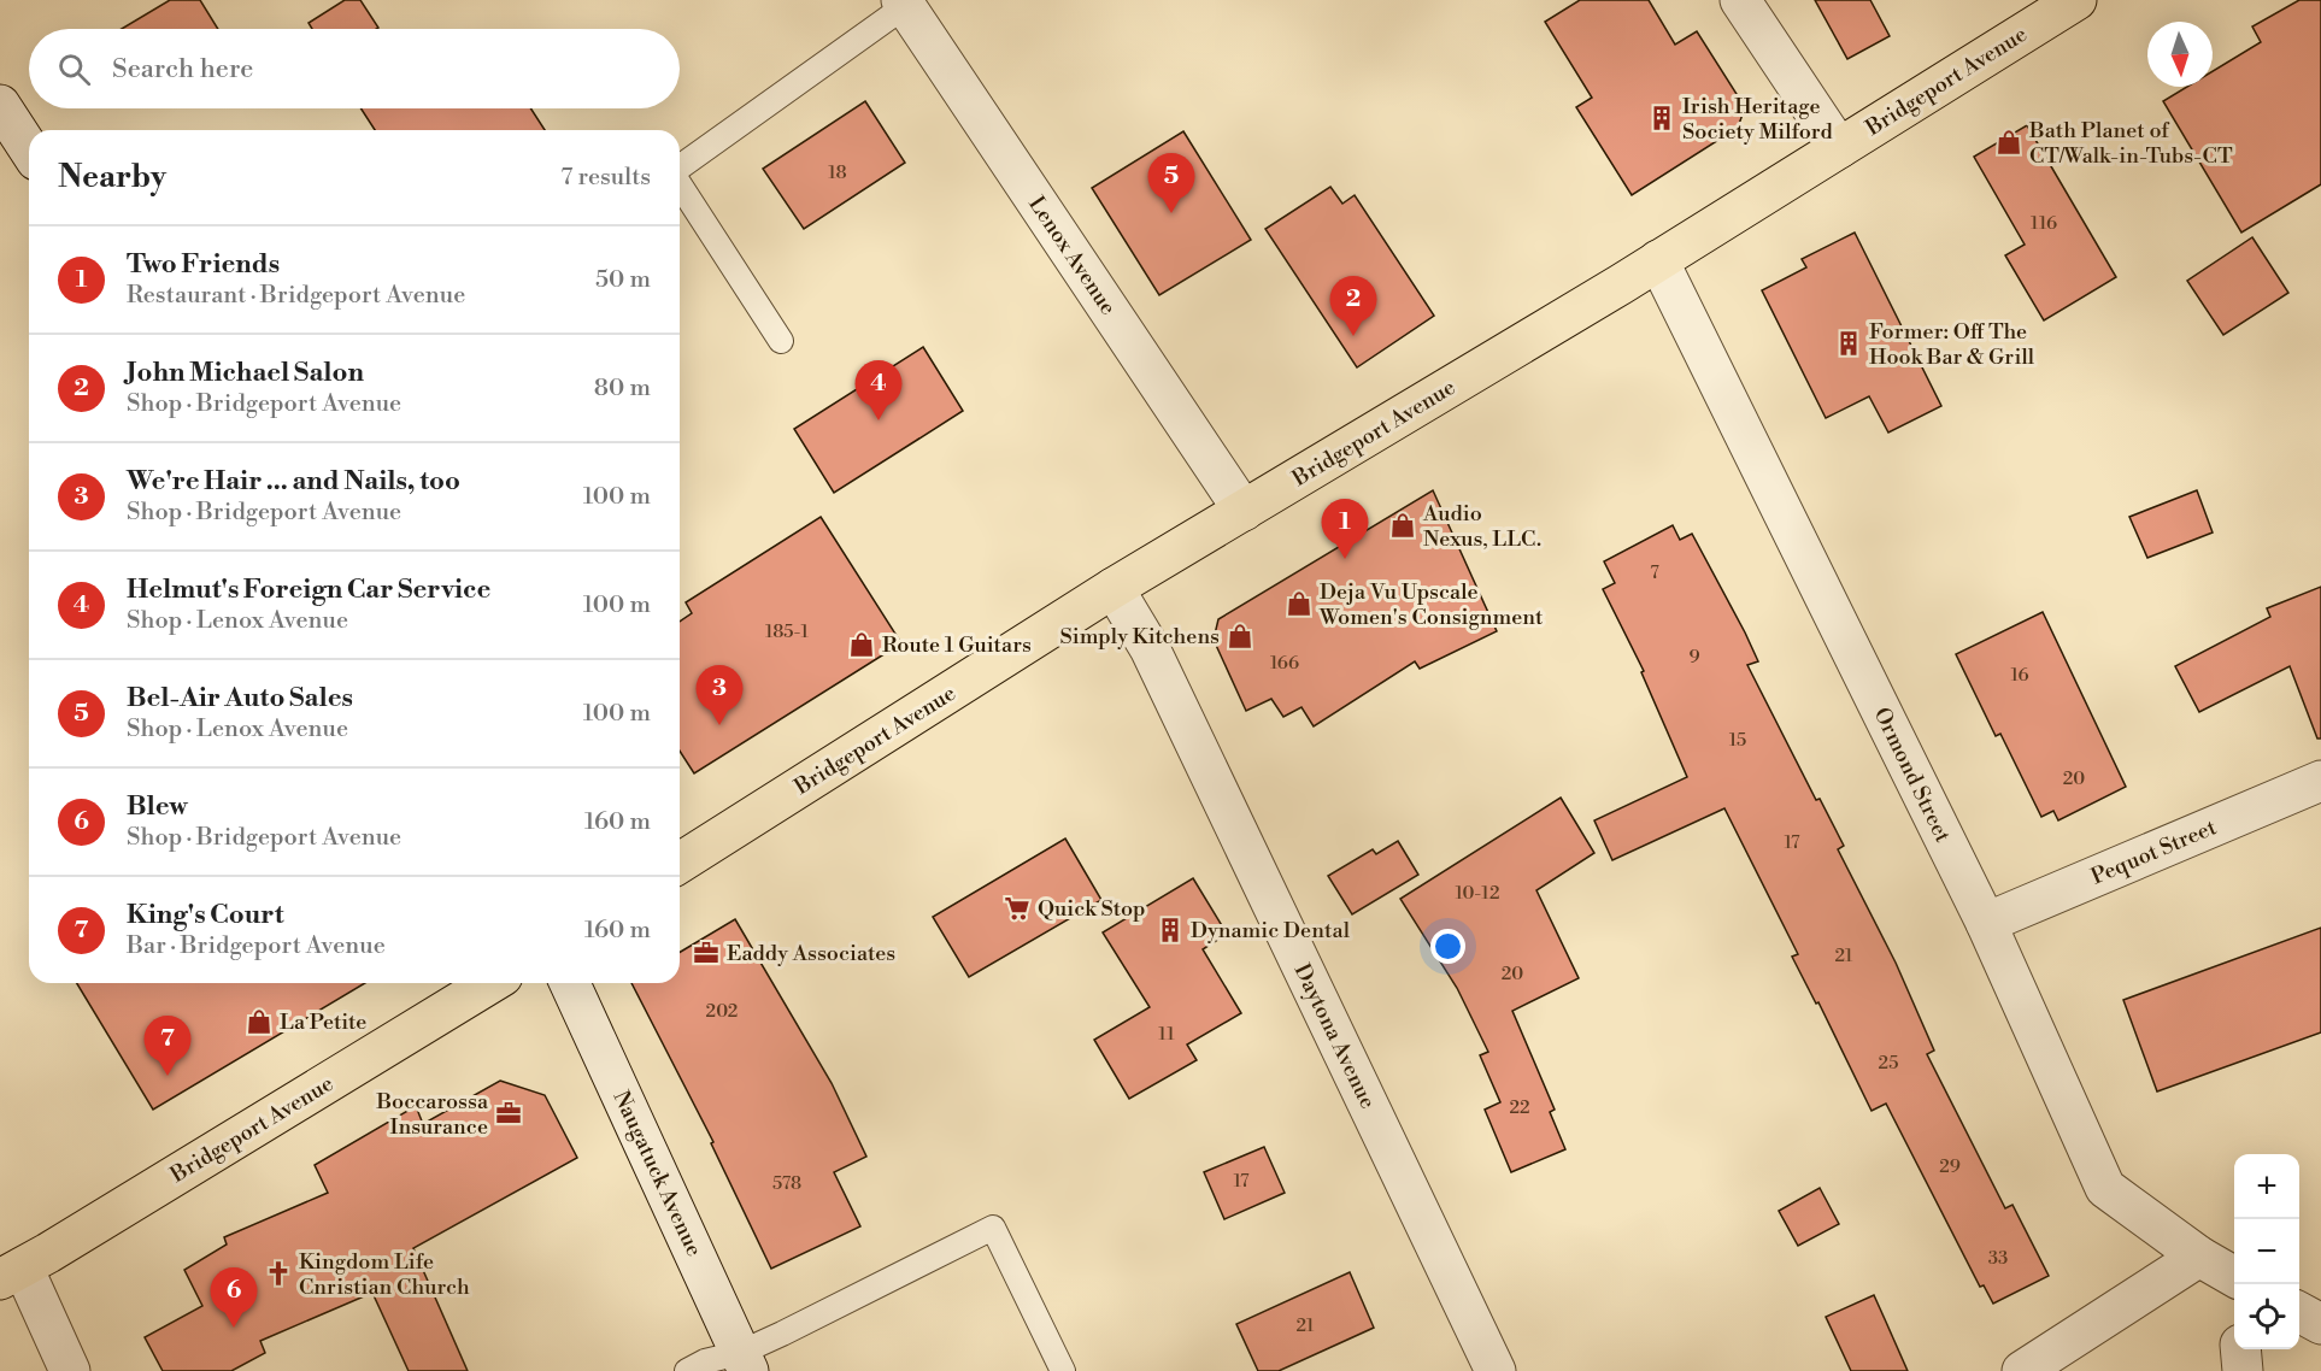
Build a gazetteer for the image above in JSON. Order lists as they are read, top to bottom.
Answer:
{
  "streets": {
    "main road": ["Bridgeport Avenue"],
    "street": [
      "Lenox Avenue",
      "Ormond Street",
      "Pequot Street",
      "Daytona Avenue",
      "Naugatuck Avenue"
    ]
  },
  "crossings": [
    ["Bridgeport Avenue", "Lenox Avenue"],
    ["Bridgeport Avenue", "Ormond Street"],
    ["Bridgeport Avenue", "Daytona Avenue"],
    ["Ormond Street", "Pequot Street"]
  ],
  "places": {
    "building": ["Irish Heritage Society Milford", "Former: Off The Hook Bar & Grill", "Dynamic Dental"],
    "shop": [
      "Bath Planet of CT/Walk-in-Tubs-CT",
      "Audio Nexus, LLC.",
      "Deja Vu Upscale Women's Consignment",
      "Simply Kitchens",
      "Route 1 Guitars",
      "La Petite"
    ],
    "supermarket": ["Quick Stop"],
    "office": ["Eaddy Associates", "Boccarossa Insurance"],
    "church": ["Kingdom Life Cnristian Church"]
  },
  "house_numbers": [
    "18",
    "116",
    "7",
    "185-1",
    "9",
    "166",
    "16",
    "15",
    "20",
    "17",
    "10-12",
    "21",
    "20",
    "202",
    "11",
    "25",
    "22",
    "29",
    "17",
    "578",
    "33",
    "21"
  ],
  "north": "bottom",
  "page": {
    "search": "Search here",
    "heading": ["Nearby", "7 results"],
    "pins": [
      "5",
      "2",
      "4",
      "1",
      "3",
      "7",
      "6"
    ],
    "list": [
      {
        "mark": "1",
        "name": "Two Friends",
        "note": "Restaurant · Bridgeport Avenue",
        "value": "50 m"
      },
      {
        "mark": "2",
        "name": "John Michael Salon",
        "note": "Shop · Bridgeport Avenue",
        "value": "80 m"
      },
      {
        "mark": "3",
        "name": "We're Hair ... and Nails, too",
        "note": "Shop · Bridgeport Avenue",
        "value": "100 m"
      },
      {
        "mark": "4",
        "name": "Helmut's Foreign Car Service",
        "note": "Shop · Lenox Avenue",
        "value": "100 m"
      },
      {
        "mark": "5",
        "name": "Bel-Air Auto Sales",
        "note": "Shop · Lenox Avenue",
        "value": "100 m"
      },
      {
        "mark": "6",
        "name": "Blew",
        "note": "Shop · Bridgeport Avenue",
        "value": "160 m"
      },
      {
        "mark": "7",
        "name": "King's Court",
        "note": "Bar · Bridgeport Avenue",
        "value": "160 m"
      }
    ],
    "map_buttons": ["+", "−"]
  }
}
